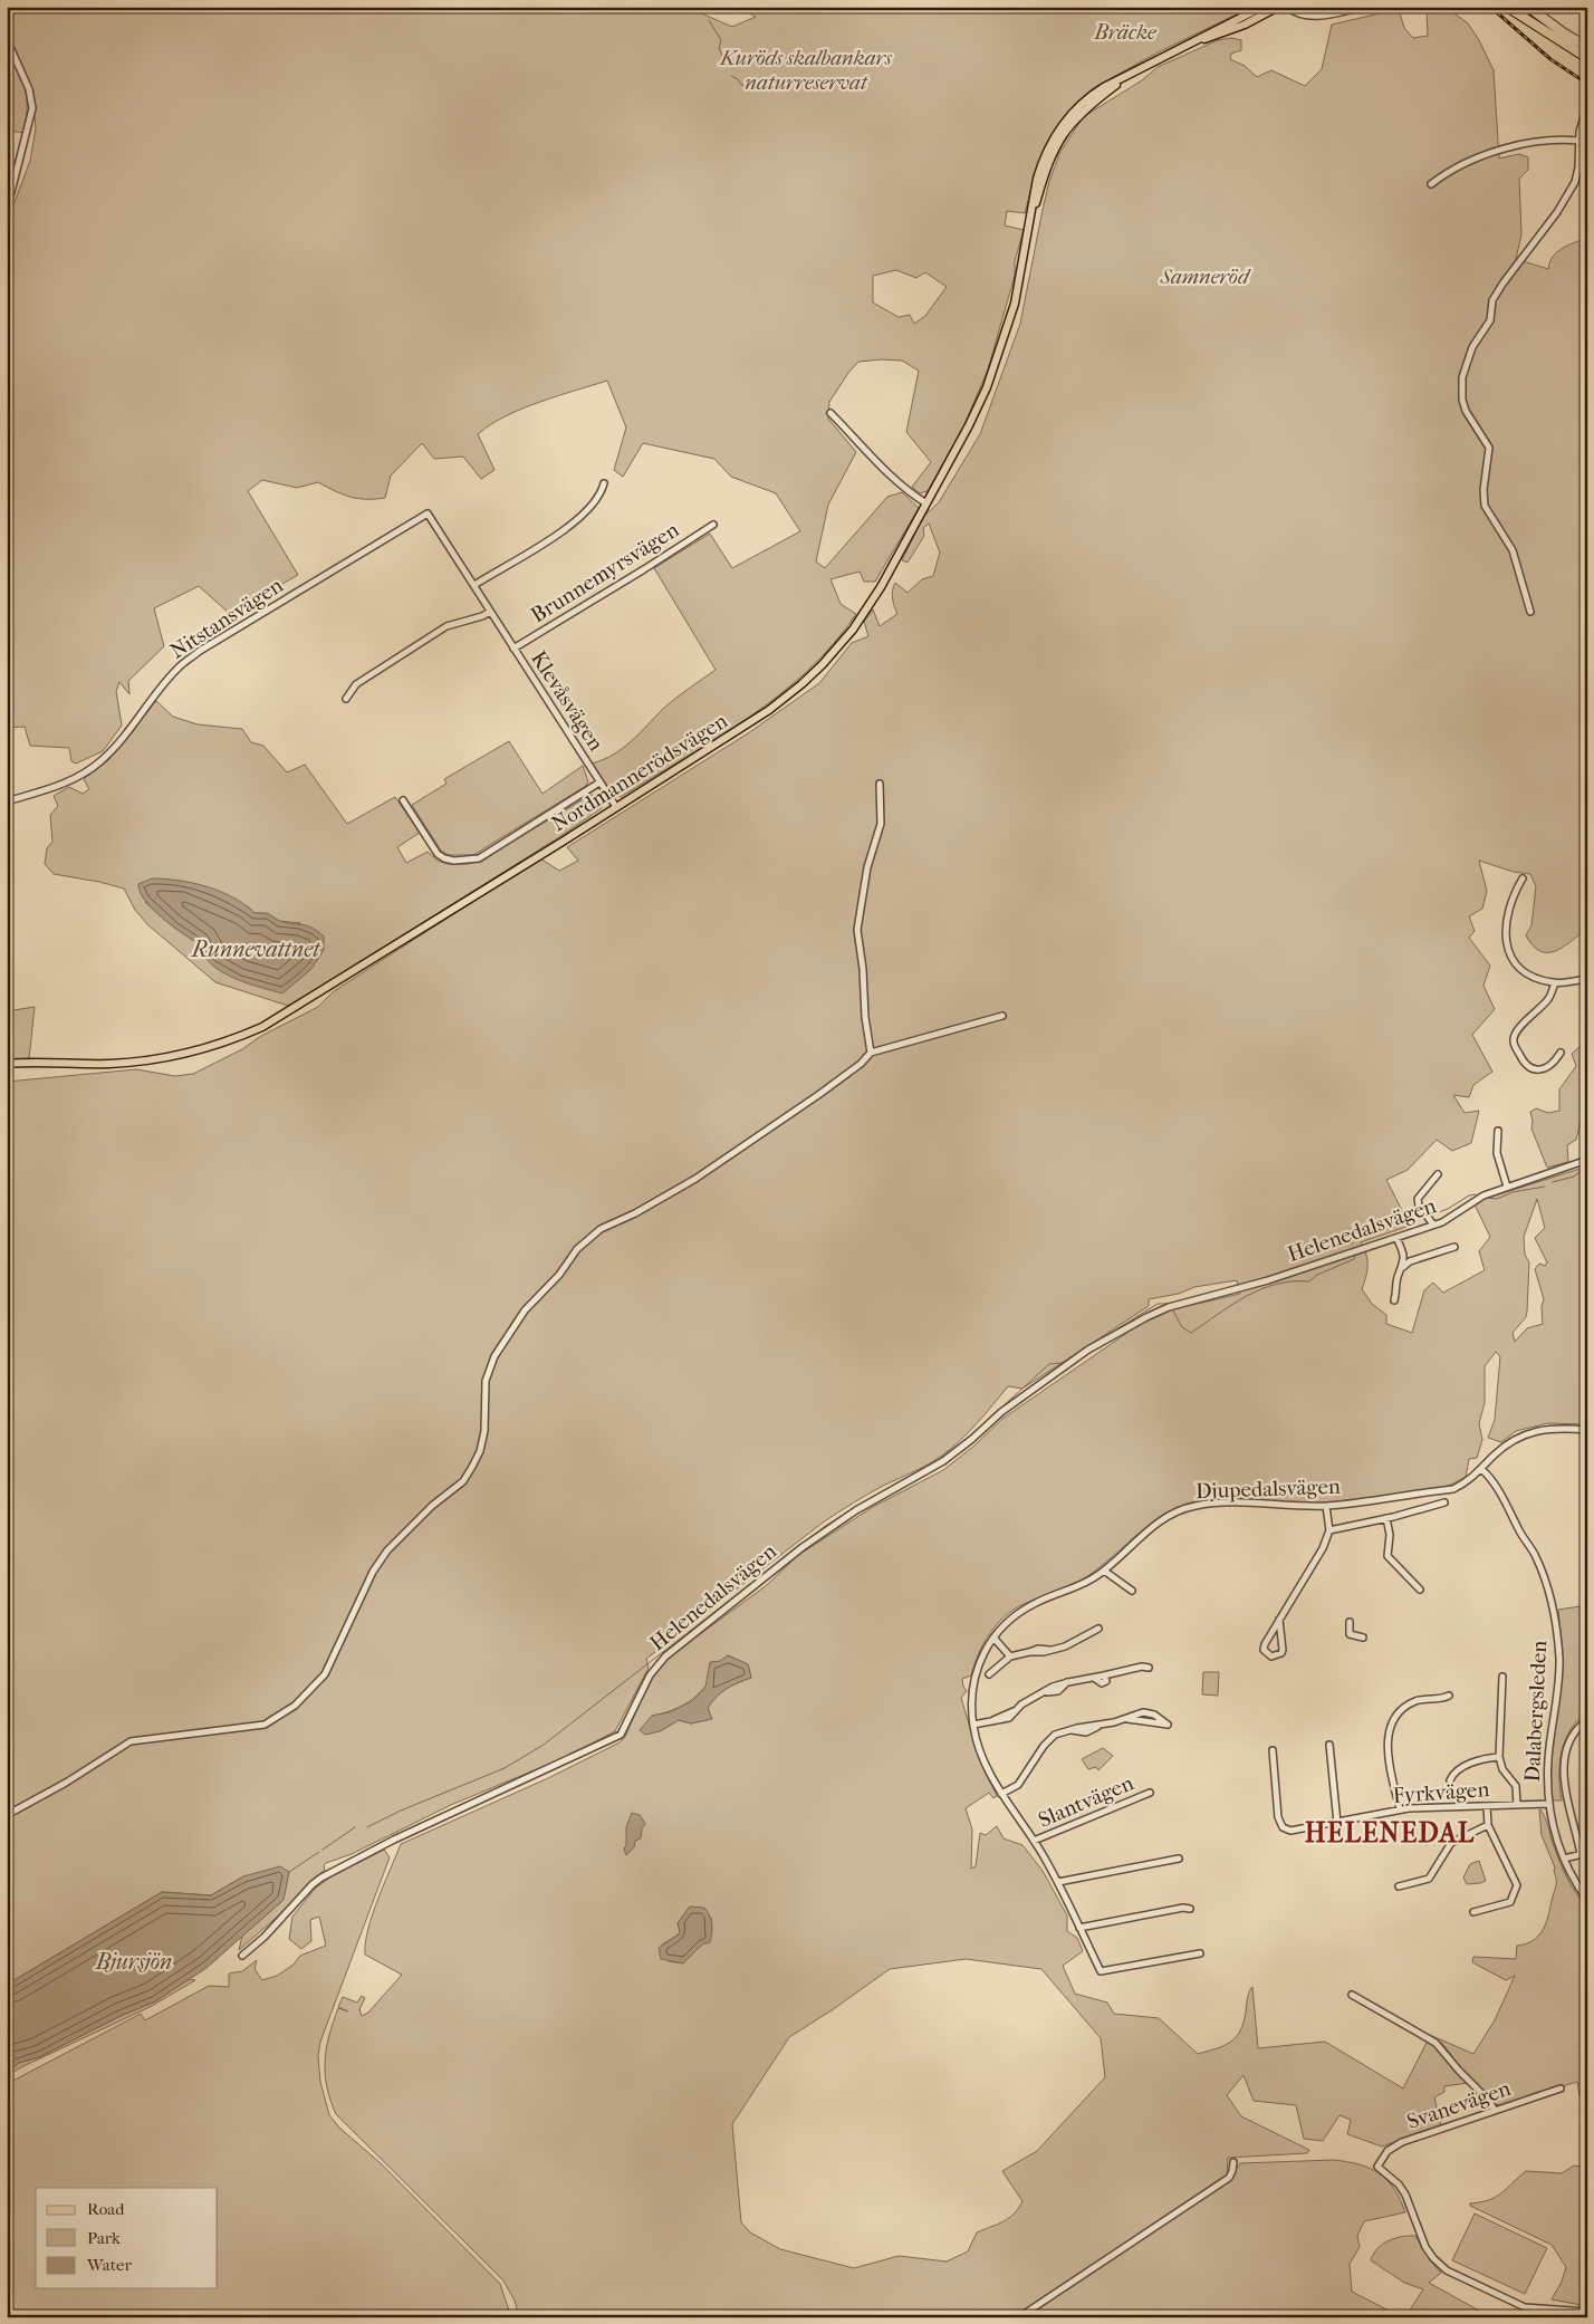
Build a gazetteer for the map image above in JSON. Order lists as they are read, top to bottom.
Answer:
{
  "streets": {
    "main road": ["Nordmannerödsvägen"],
    "street": [
      "Brunnemyrsvägen",
      "Nitstansvägen",
      "Klevåsvägen",
      "Helenedalsvägen",
      "Djupedalsvägen",
      "Dalabergsleden",
      "Fyrkvägen",
      "Slantvägen",
      "Svanevägen"
    ]
  },
  "crossings": [
    ["Brunnemyrsvägen", "Klevåsvägen"],
    ["Nitstansvägen", "Klevåsvägen"],
    ["Klevåsvägen", "Nordmannerödsvägen"],
    ["Djupedalsvägen", "Dalabergsleden"],
    ["Djupedalsvägen", "Slantvägen"],
    ["Dalabergsleden", "Fyrkvägen"]
  ],
  "districts": ["HELENEDAL"],
  "water": ["Runnevattnet", "Bjursjön"],
  "parks": ["Bräcke", "Kuröds skalbankars naturreservat", "Samneröd"],
  "legend": ["Road", "Park", "Water"]
}
